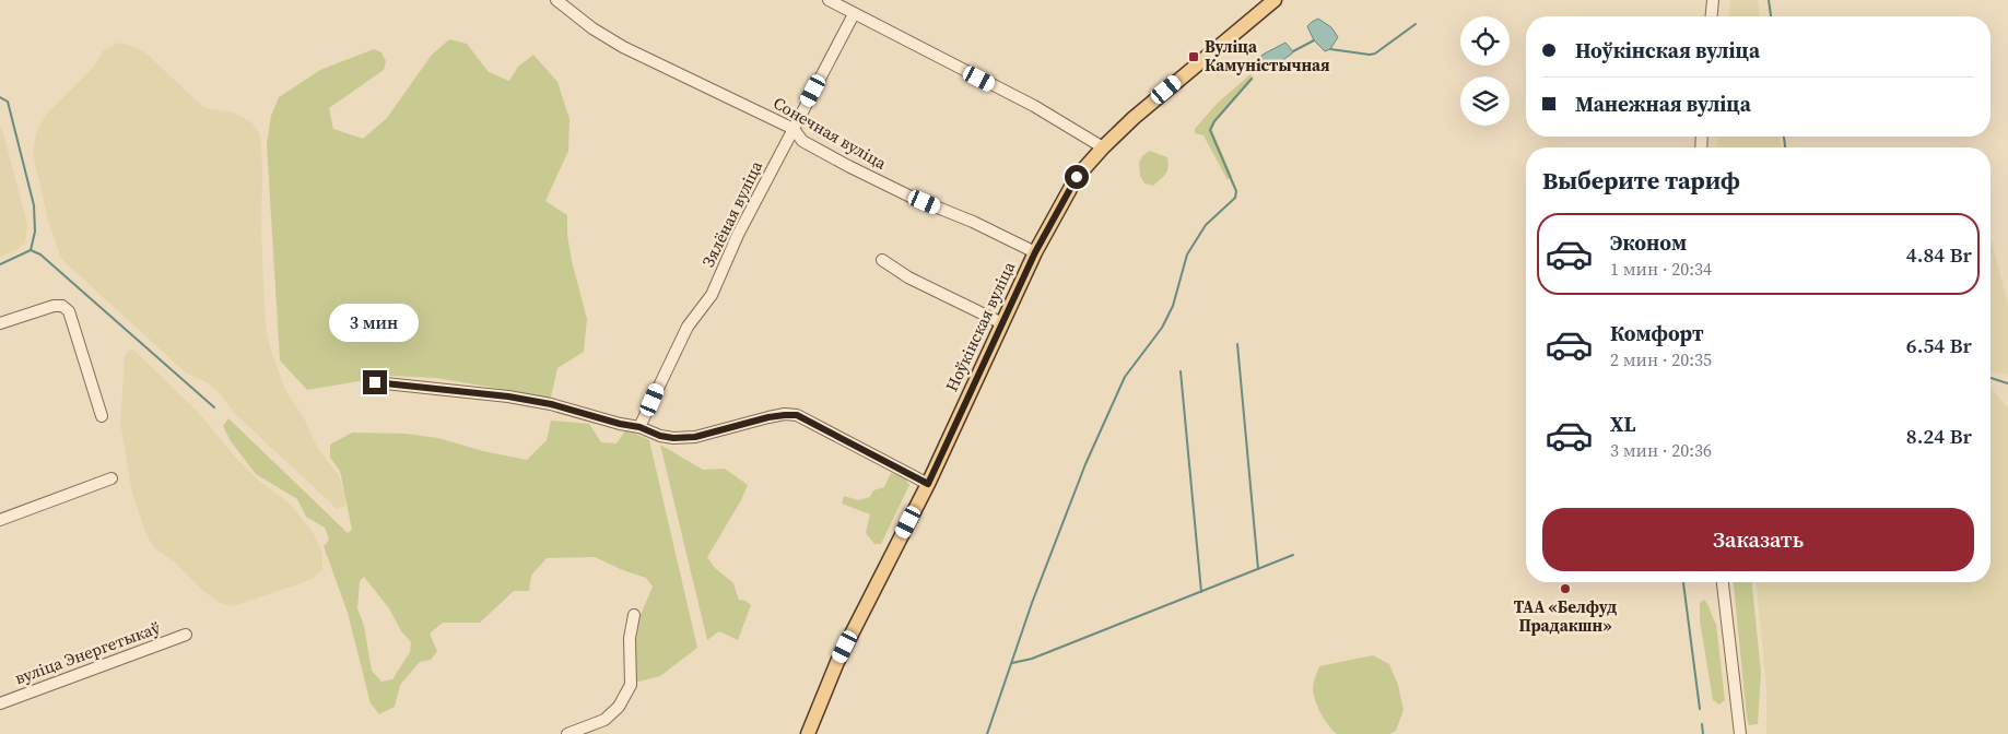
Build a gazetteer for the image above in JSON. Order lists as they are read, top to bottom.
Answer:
{
  "streets": {
    "main road": ["Ноўкінская вуліца"],
    "street": ["Сонечная вуліца", "Зялёная вуліца", "вуліца Энергетыкаў"]
  },
  "crossings": [
    ["Сонечная вуліца", "Зялёная вуліца"],
    ["Сонечная вуліца", "Ноўкінская вуліца"]
  ],
  "places": {
    "transit": ["Вуліца Камуністычная"],
    "other": ["ТАА «Белфуд Прадакшн»"]
  },
  "page": {
    "banner": ["Ноўкінская вуліца", "Манежная вуліца"],
    "heading": "Выберите тариф",
    "list": [
      {
        "name": "Эконом",
        "note": "1 мин · 20:34",
        "value": "4.84 Br"
      },
      {
        "name": "Комфорт",
        "note": "2 мин · 20:35",
        "value": "6.54 Br"
      },
      {
        "name": "XL",
        "note": "3 мин · 20:36",
        "value": "8.24 Br"
      }
    ],
    "bubble": "3 мин",
    "buttons": "Заказать"
  }
}
